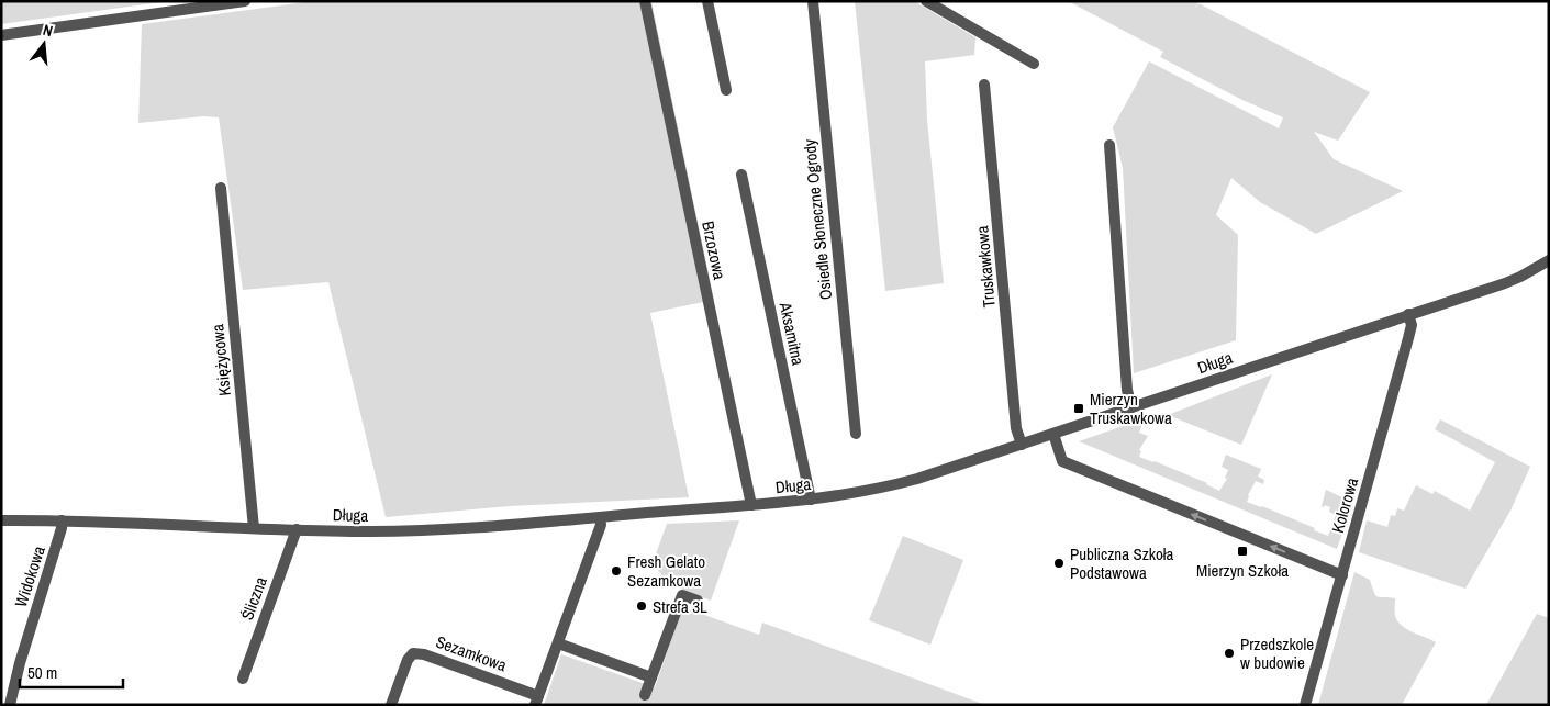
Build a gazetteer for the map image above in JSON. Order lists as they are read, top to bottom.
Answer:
{
  "streets": {
    "street": [
      "Osiedle Słoneczne Ogrody",
      "Brzozowa",
      "Truskawkowa",
      "Aksamitna",
      "Księżycowa",
      "Długa",
      "Kolorowa",
      "Widokowa",
      "Śliczna",
      "Sezamkowa"
    ]
  },
  "crossings": [
    ["Brzozowa", "Długa"],
    ["Truskawkowa", "Długa"],
    ["Aksamitna", "Długa"],
    ["Księżycowa", "Długa"],
    ["Długa", "Kolorowa"],
    ["Długa", "Widokowa"],
    ["Długa", "Śliczna"],
    ["Długa", "Sezamkowa"]
  ],
  "places": {
    "transit": ["Mierzyn Truskawkowa", "Mierzyn Szkoła"],
    "other": [
      "Publiczna Szkoła Podstawowa",
      "Fresh Gelato Sezamkowa",
      "Strefa 3L",
      "Przedszkole w budowie"
    ]
  },
  "scale_bar": "50 m",
  "north": "top"
}
